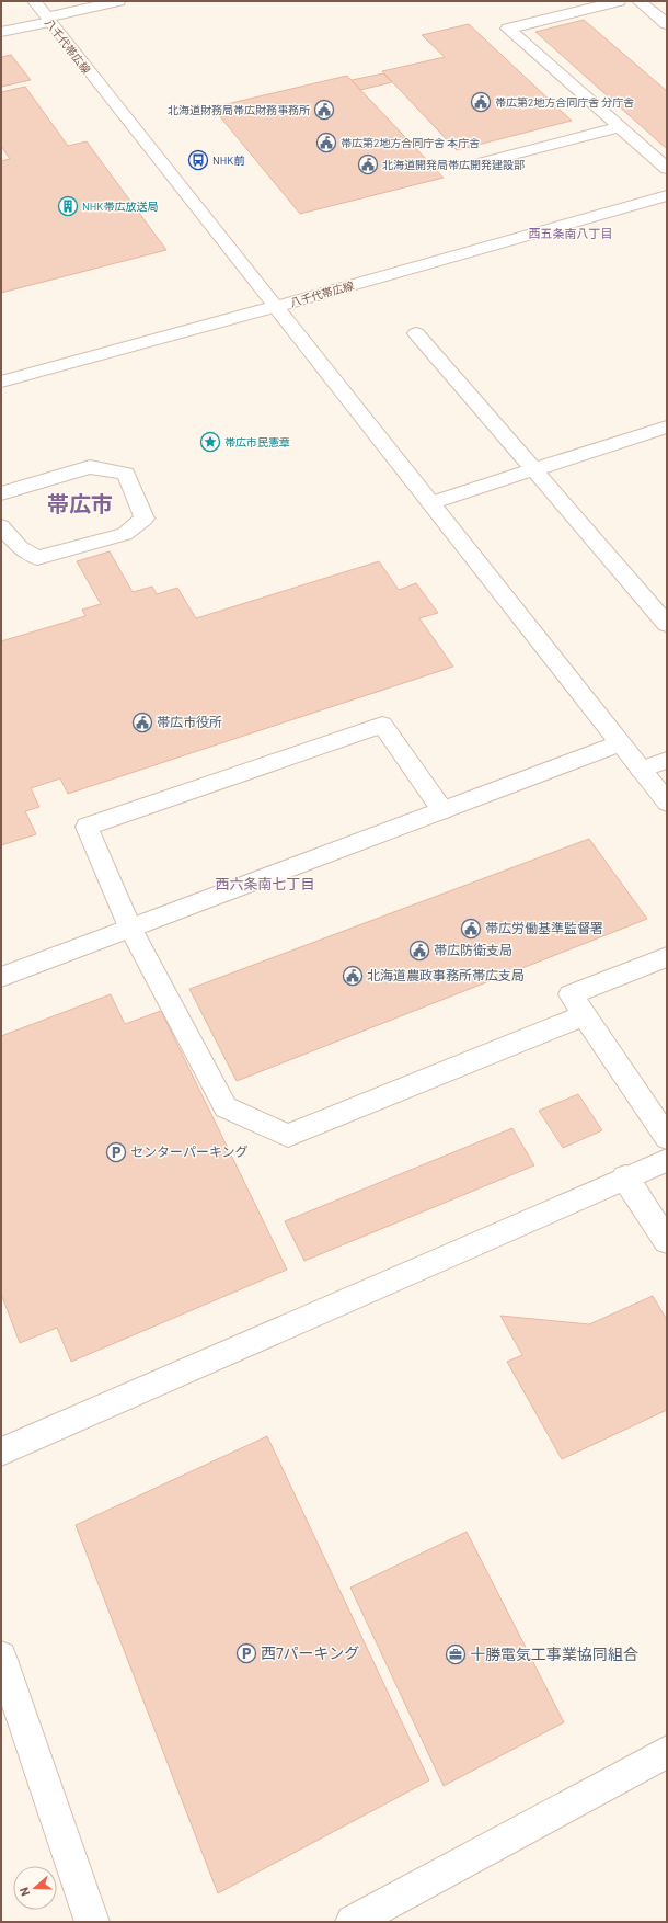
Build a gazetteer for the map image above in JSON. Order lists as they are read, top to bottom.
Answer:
{
  "streets": {
    "street": ["八千代帯広線"]
  },
  "districts": ["西五条南八丁目", "帯広市", "西六条南七丁目"],
  "places": {
    "public building": [
      "帯広第2地方合同庁舎 分庁舎",
      "北海道財務局帯広財務事務所",
      "帯広第2地方合同庁舎 本庁舎",
      "北海道開発局帯広開発建設部",
      "帯広市役所",
      "帯広労働基準監督署",
      "帯広防衛支局",
      "北海道農政事務所帯広支局"
    ],
    "bus stop": ["NHK前"],
    "building": ["NHK帯広放送局"],
    "place": ["帯広市民憲章"],
    "parking": ["センターパーキング", "西7パーキング"],
    "office": ["十勝電気工事業協同組合"]
  },
  "north": "left"
}
